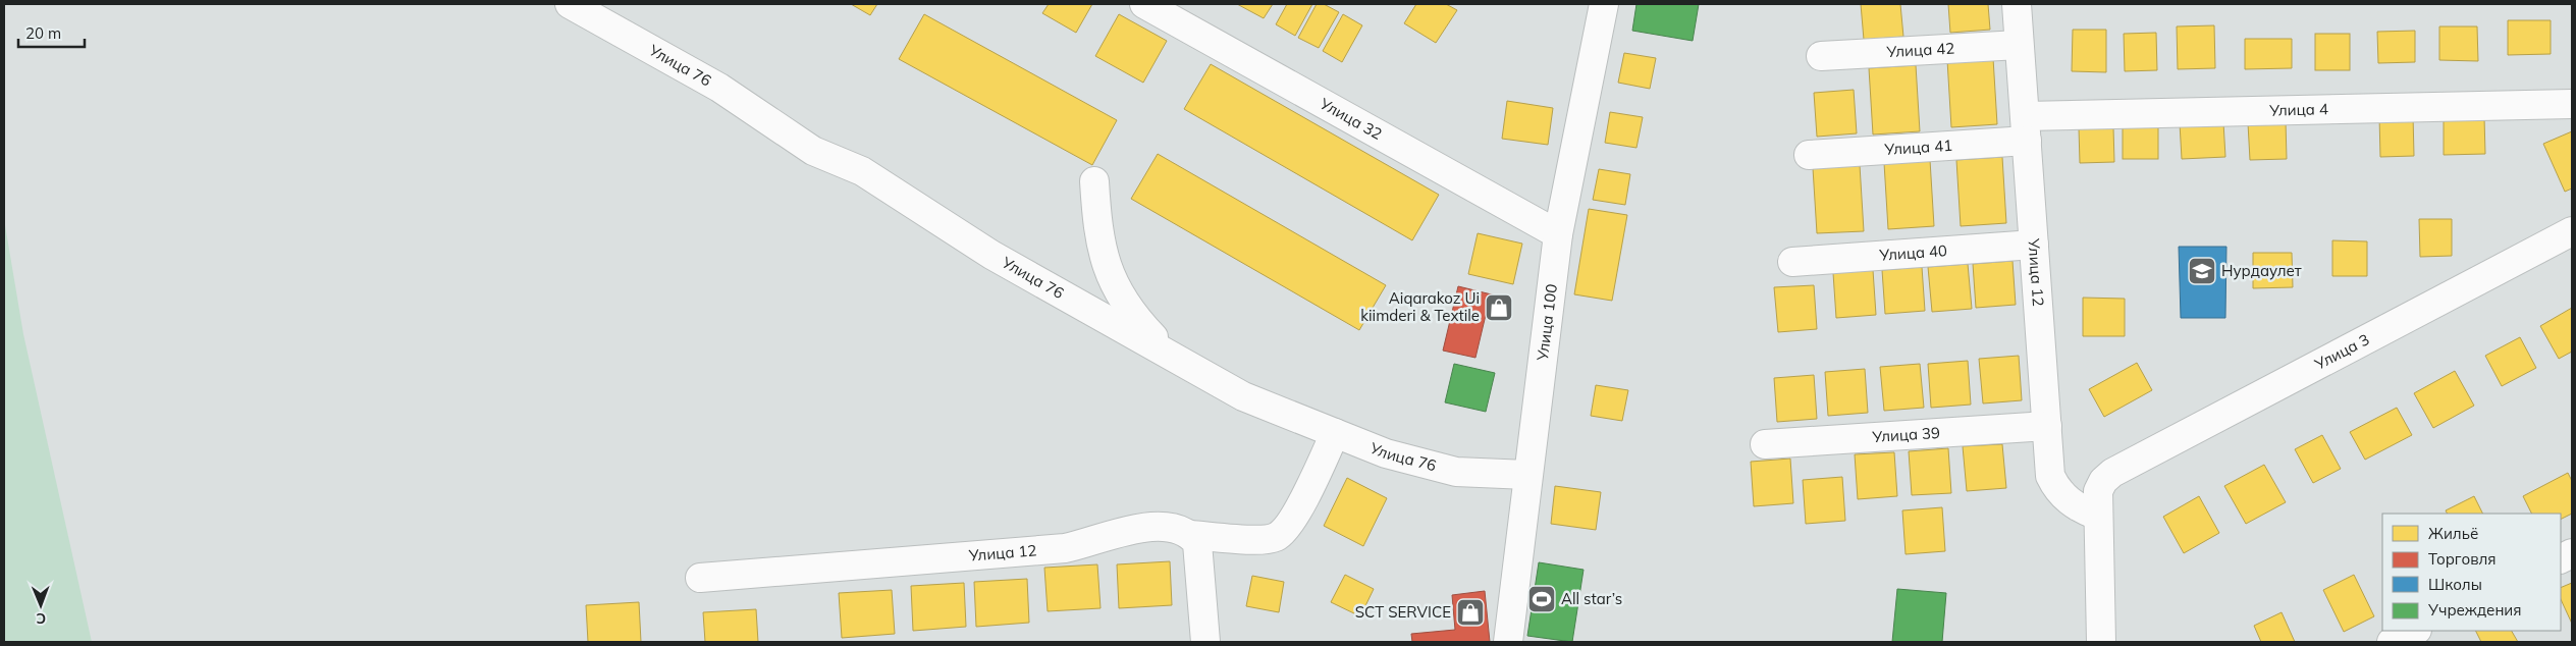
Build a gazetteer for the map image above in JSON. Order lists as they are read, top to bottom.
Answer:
{
  "streets": {
    "street": [
      "Улица 42",
      "Улица 76",
      "Улица 4",
      "Улица 32",
      "Улица 41",
      "Улица 40",
      "Улица 12",
      "Улица 100",
      "Улица 3",
      "Улица 39"
    ]
  },
  "crossings": [
    ["Улица 42", "Улица 12"],
    ["Улица 76", "Улица 12"],
    ["Улица 76", "Улица 100"],
    ["Улица 4", "Улица 41"],
    ["Улица 4", "Улица 12"],
    ["Улица 32", "Улица 100"],
    ["Улица 41", "Улица 12"],
    ["Улица 40", "Улица 12"],
    ["Улица 12", "Улица 3"],
    ["Улица 12", "Улица 39"]
  ],
  "places": {
    "school or university": ["Нурдаулет"],
    "shop": ["Aiqarakoz Ui kiimderi & Textile", "SCT SERVICE"],
    "sports": ["All star’s"]
  },
  "legend": [
    "Жильё",
    "Торговля",
    "Школы",
    "Учреждения"
  ],
  "scale_bar": "20 m",
  "north": "bottom"
}
